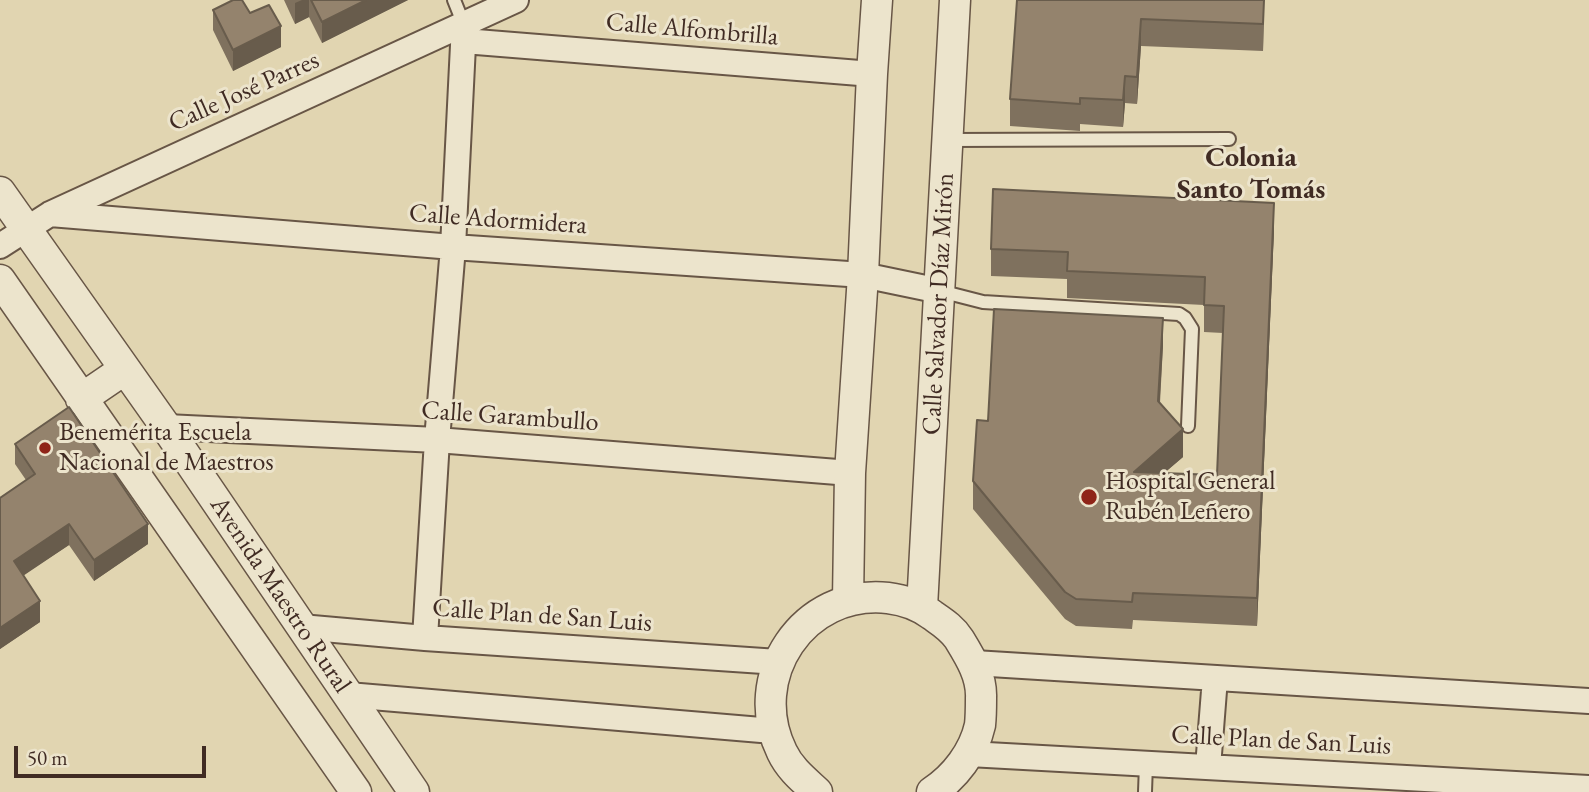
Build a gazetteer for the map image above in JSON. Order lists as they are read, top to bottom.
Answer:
{
  "streets": {
    "street": [
      "Calle Alfombrilla",
      "Calle José Parres",
      "Calle Adormidera",
      "Calle Salvador Díaz Mirón",
      "Calle Garambullo",
      "Avenida Maestro Rural",
      "Calle Plan de San Luis"
    ]
  },
  "crossings": [
    ["Calle Alfombrilla", "Calle José Parres"],
    ["Calle José Parres", "Calle Adormidera"],
    ["Calle José Parres", "Avenida Maestro Rural"],
    ["Calle Adormidera", "Calle Salvador Díaz Mirón"],
    ["Calle Adormidera", "Avenida Maestro Rural"],
    ["Calle Garambullo", "Avenida Maestro Rural"],
    ["Avenida Maestro Rural", "Calle Plan de San Luis"]
  ],
  "districts": ["Colonia Santo Tomás"],
  "places": ["Benemérita Escuela Nacional de Maestros", "Hospital General Rubén Leñero"],
  "scale_bar": "50 m"
}
